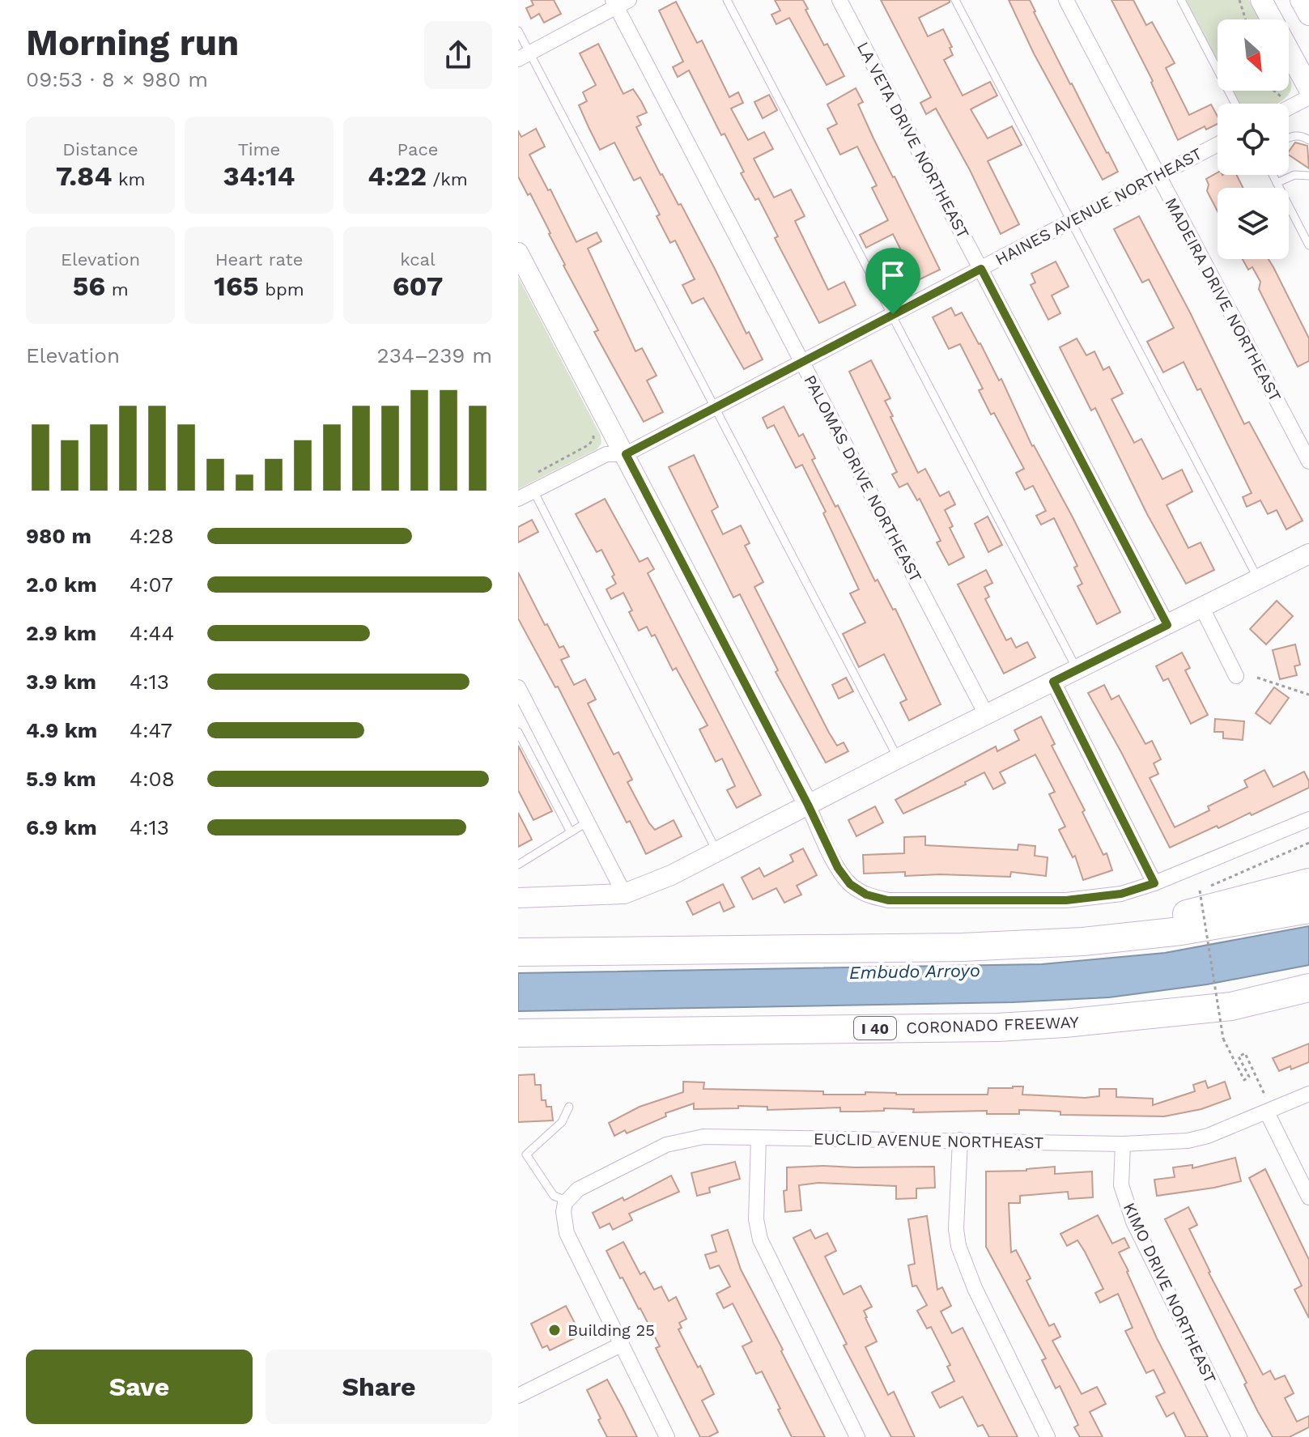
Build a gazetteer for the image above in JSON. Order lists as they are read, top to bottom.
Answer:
{
  "streets": {
    "highway": ["CORONADO FREEWAY", "I 40"],
    "street": [
      "LA VETA DRIVE NORTHEAST",
      "HAINES AVENUE NORTHEAST",
      "MADEIRA DRIVE NORTHEAST",
      "PALOMAS DRIVE NORTHEAST",
      "EUCLID AVENUE NORTHEAST",
      "KIMO DRIVE NORTHEAST"
    ]
  },
  "crossings": [
    ["LA VETA DRIVE NORTHEAST", "HAINES AVENUE NORTHEAST"],
    ["HAINES AVENUE NORTHEAST", "MADEIRA DRIVE NORTHEAST"],
    ["HAINES AVENUE NORTHEAST", "PALOMAS DRIVE NORTHEAST"],
    ["EUCLID AVENUE NORTHEAST", "KIMO DRIVE NORTHEAST"]
  ],
  "water": ["Embudo Arroyo"],
  "places": ["Building 25"],
  "north": "bottom right",
  "page": {
    "heading": ["Morning run", "09:53 · 8 × 980 m"],
    "stats": [
      ["Distance", "7.84 km"],
      ["Time", "34:14"],
      ["Pace", "4:22 /km"],
      ["Elevation", "56 m"],
      ["Heart rate", "165 bpm"],
      ["kcal", "607"]
    ],
    "chart": ["Elevation", "234–239 m"],
    "list": [
      {
        "name": "980 m",
        "note": "4:28"
      },
      {
        "name": "2.0 km",
        "note": "4:07"
      },
      {
        "name": "2.9 km",
        "note": "4:44"
      },
      {
        "name": "3.9 km",
        "note": "4:13"
      },
      {
        "name": "4.9 km",
        "note": "4:47"
      },
      {
        "name": "5.9 km",
        "note": "4:08"
      },
      {
        "name": "6.9 km",
        "note": "4:13"
      }
    ],
    "buttons": ["Save", "Share"]
  }
}
